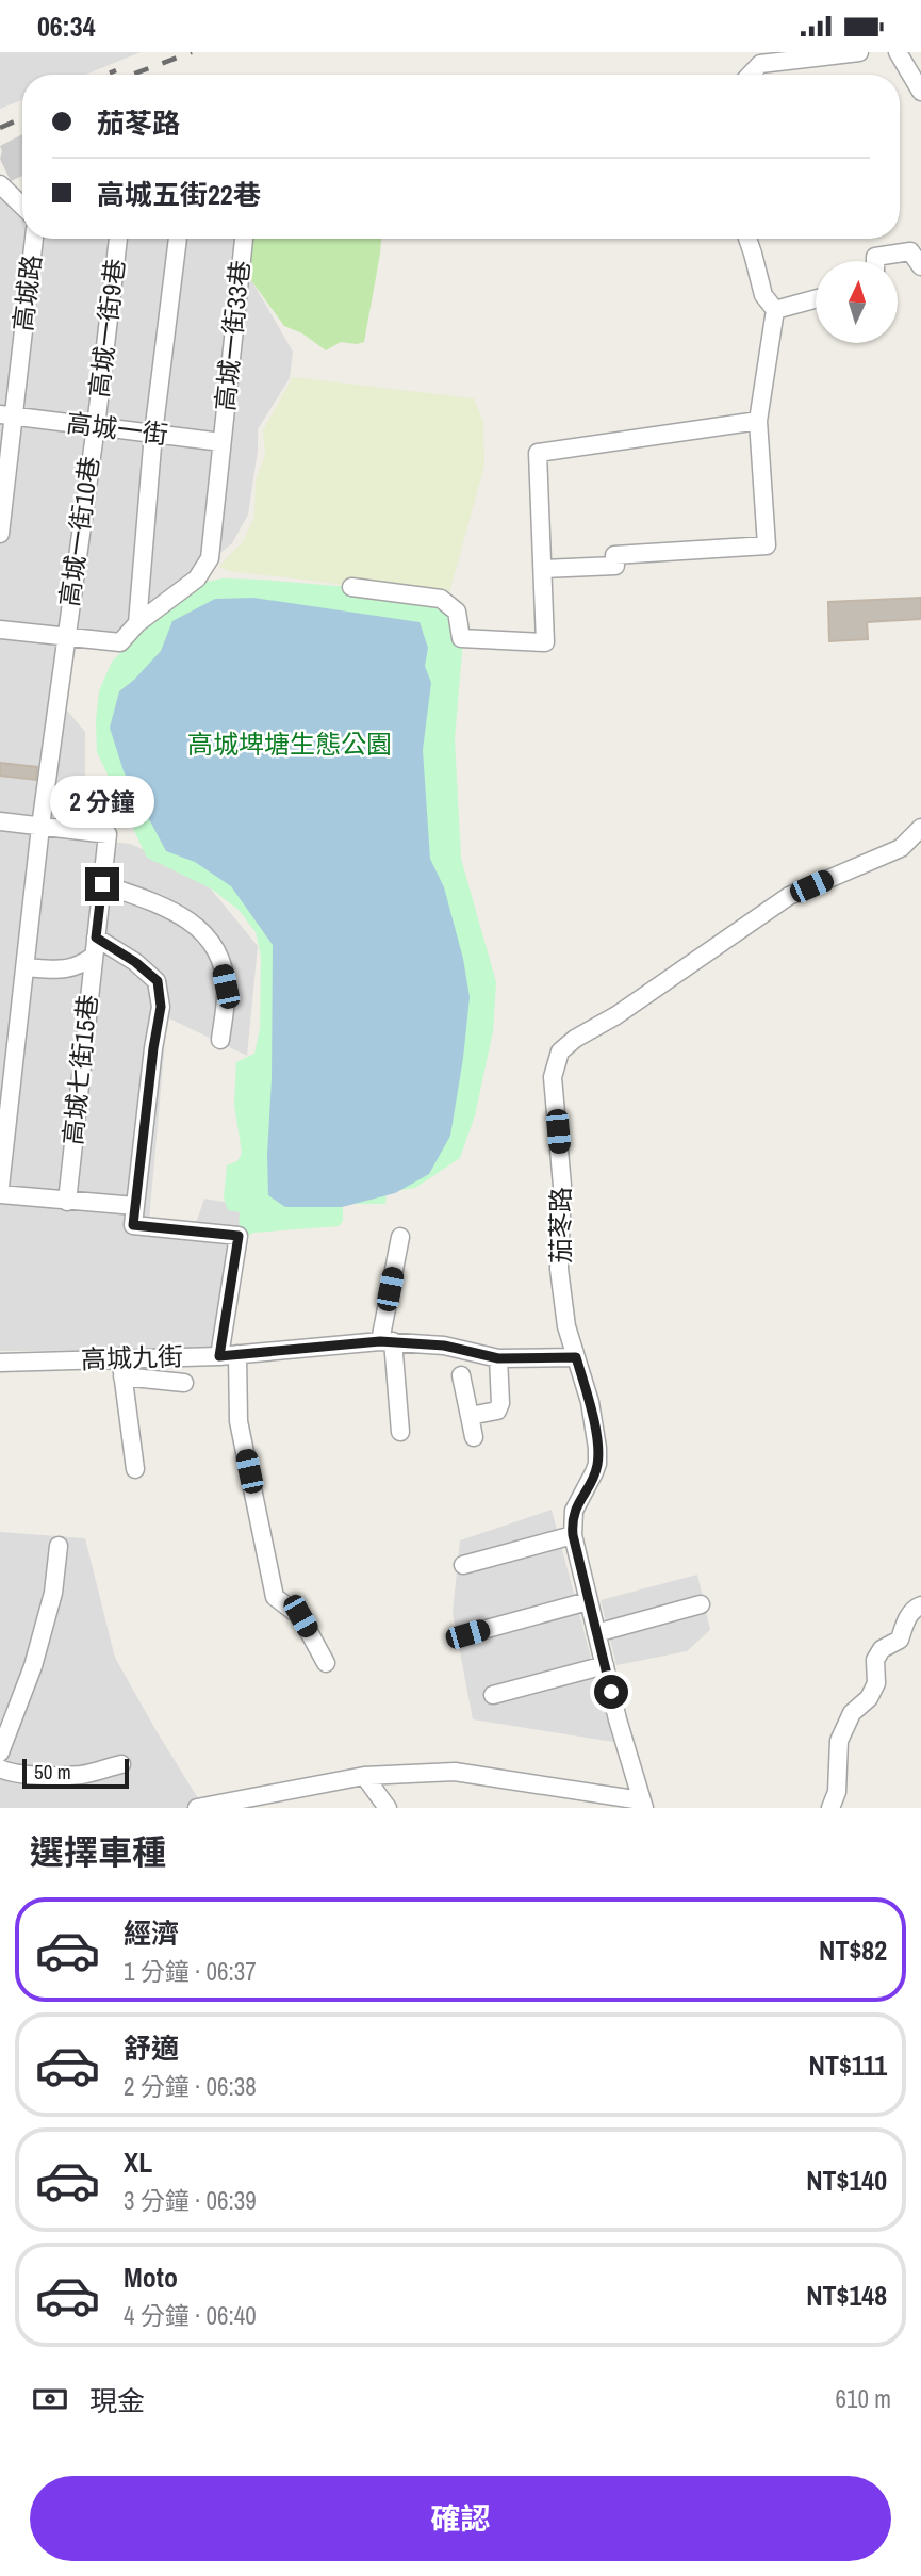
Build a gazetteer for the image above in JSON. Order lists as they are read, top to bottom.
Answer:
{
  "streets": {
    "street": [
      "高城路",
      "高城一街9巷",
      "高城一街33巷",
      "高城一街",
      "高城一街10巷",
      "高城七街15巷",
      "茄苳路",
      "高城九街"
    ]
  },
  "crossings": [
    ["高城路", "高城一街"],
    ["高城一街9巷", "高城一街"],
    ["高城一街9巷", "高城一街10巷"],
    ["高城一街33巷", "高城一街"],
    ["高城一街33巷", "高城一街10巷"],
    ["高城一街", "高城一街10巷"],
    ["高城一街10巷", "高城七街15巷"],
    ["茄苳路", "高城九街"]
  ],
  "parks": ["高城埤塘生態公園"],
  "scale_bar": "50 m",
  "north": "top",
  "page": {
    "status": "06:34",
    "banner": ["茄苳路", "高城五街22巷"],
    "bubble": "2 分鐘",
    "scale": "50 m",
    "heading": "選擇車種",
    "list": [
      {
        "name": "經濟",
        "note": "1 分鐘 · 06:37",
        "value": "NT$82"
      },
      {
        "name": "舒適",
        "note": "2 分鐘 · 06:38",
        "value": "NT$111"
      },
      {
        "name": "XL",
        "note": "3 分鐘 · 06:39",
        "value": "NT$140"
      },
      {
        "name": "Moto",
        "note": "4 分鐘 · 06:40",
        "value": "NT$148"
      }
    ],
    "pay": ["現金", "610 m"],
    "buttons": "確認"
  }
}
